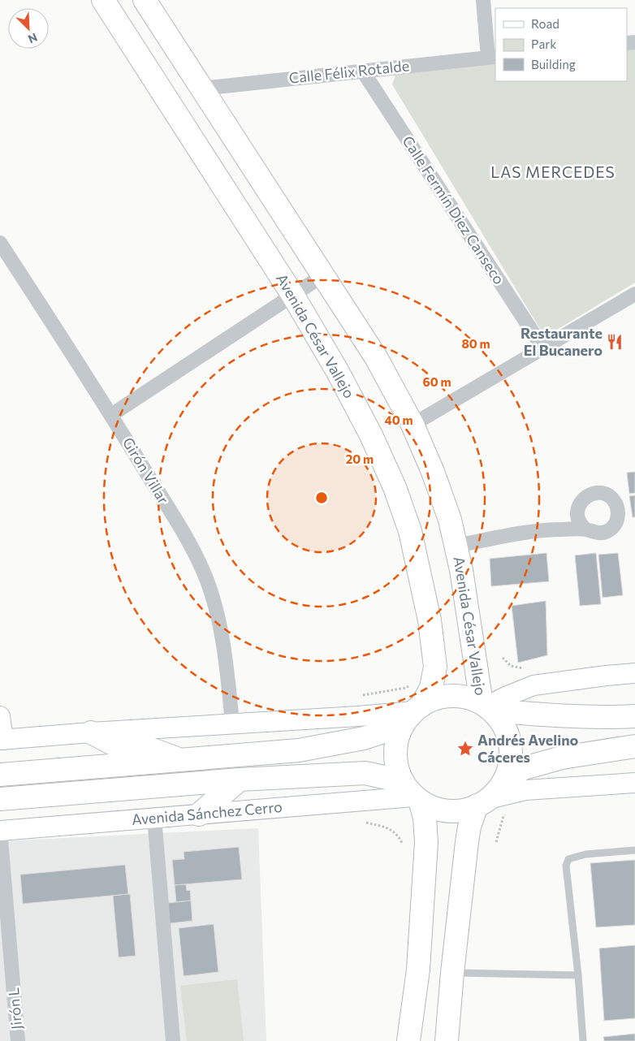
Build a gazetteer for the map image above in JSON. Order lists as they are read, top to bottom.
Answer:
{
  "streets": {
    "main road": ["Avenida César Vallejo", "Avenida Sánchez Cerro"],
    "street": [
      "Calle Félix Rotalde",
      "Calle Fermín Diez Canseco",
      "Girón Villar",
      "Jirón L"
    ]
  },
  "crossings": [
    ["Calle Félix Rotalde", "Calle Fermín Diez Canseco"],
    ["Calle Félix Rotalde", "Avenida César Vallejo"],
    ["Avenida César Vallejo", "Avenida Sánchez Cerro"],
    ["Avenida Sánchez Cerro", "Jirón L"]
  ],
  "districts": ["LAS MERCEDES"],
  "places": {
    "restaurant": ["Restaurante El Bucanero"],
    "place": ["Andrés Avelino Cáceres"]
  },
  "legend": ["Road", "Park", "Building"],
  "north": "bottom right",
  "rings": [
    "80 m",
    "60 m",
    "40 m",
    "20 m"
  ]
}
